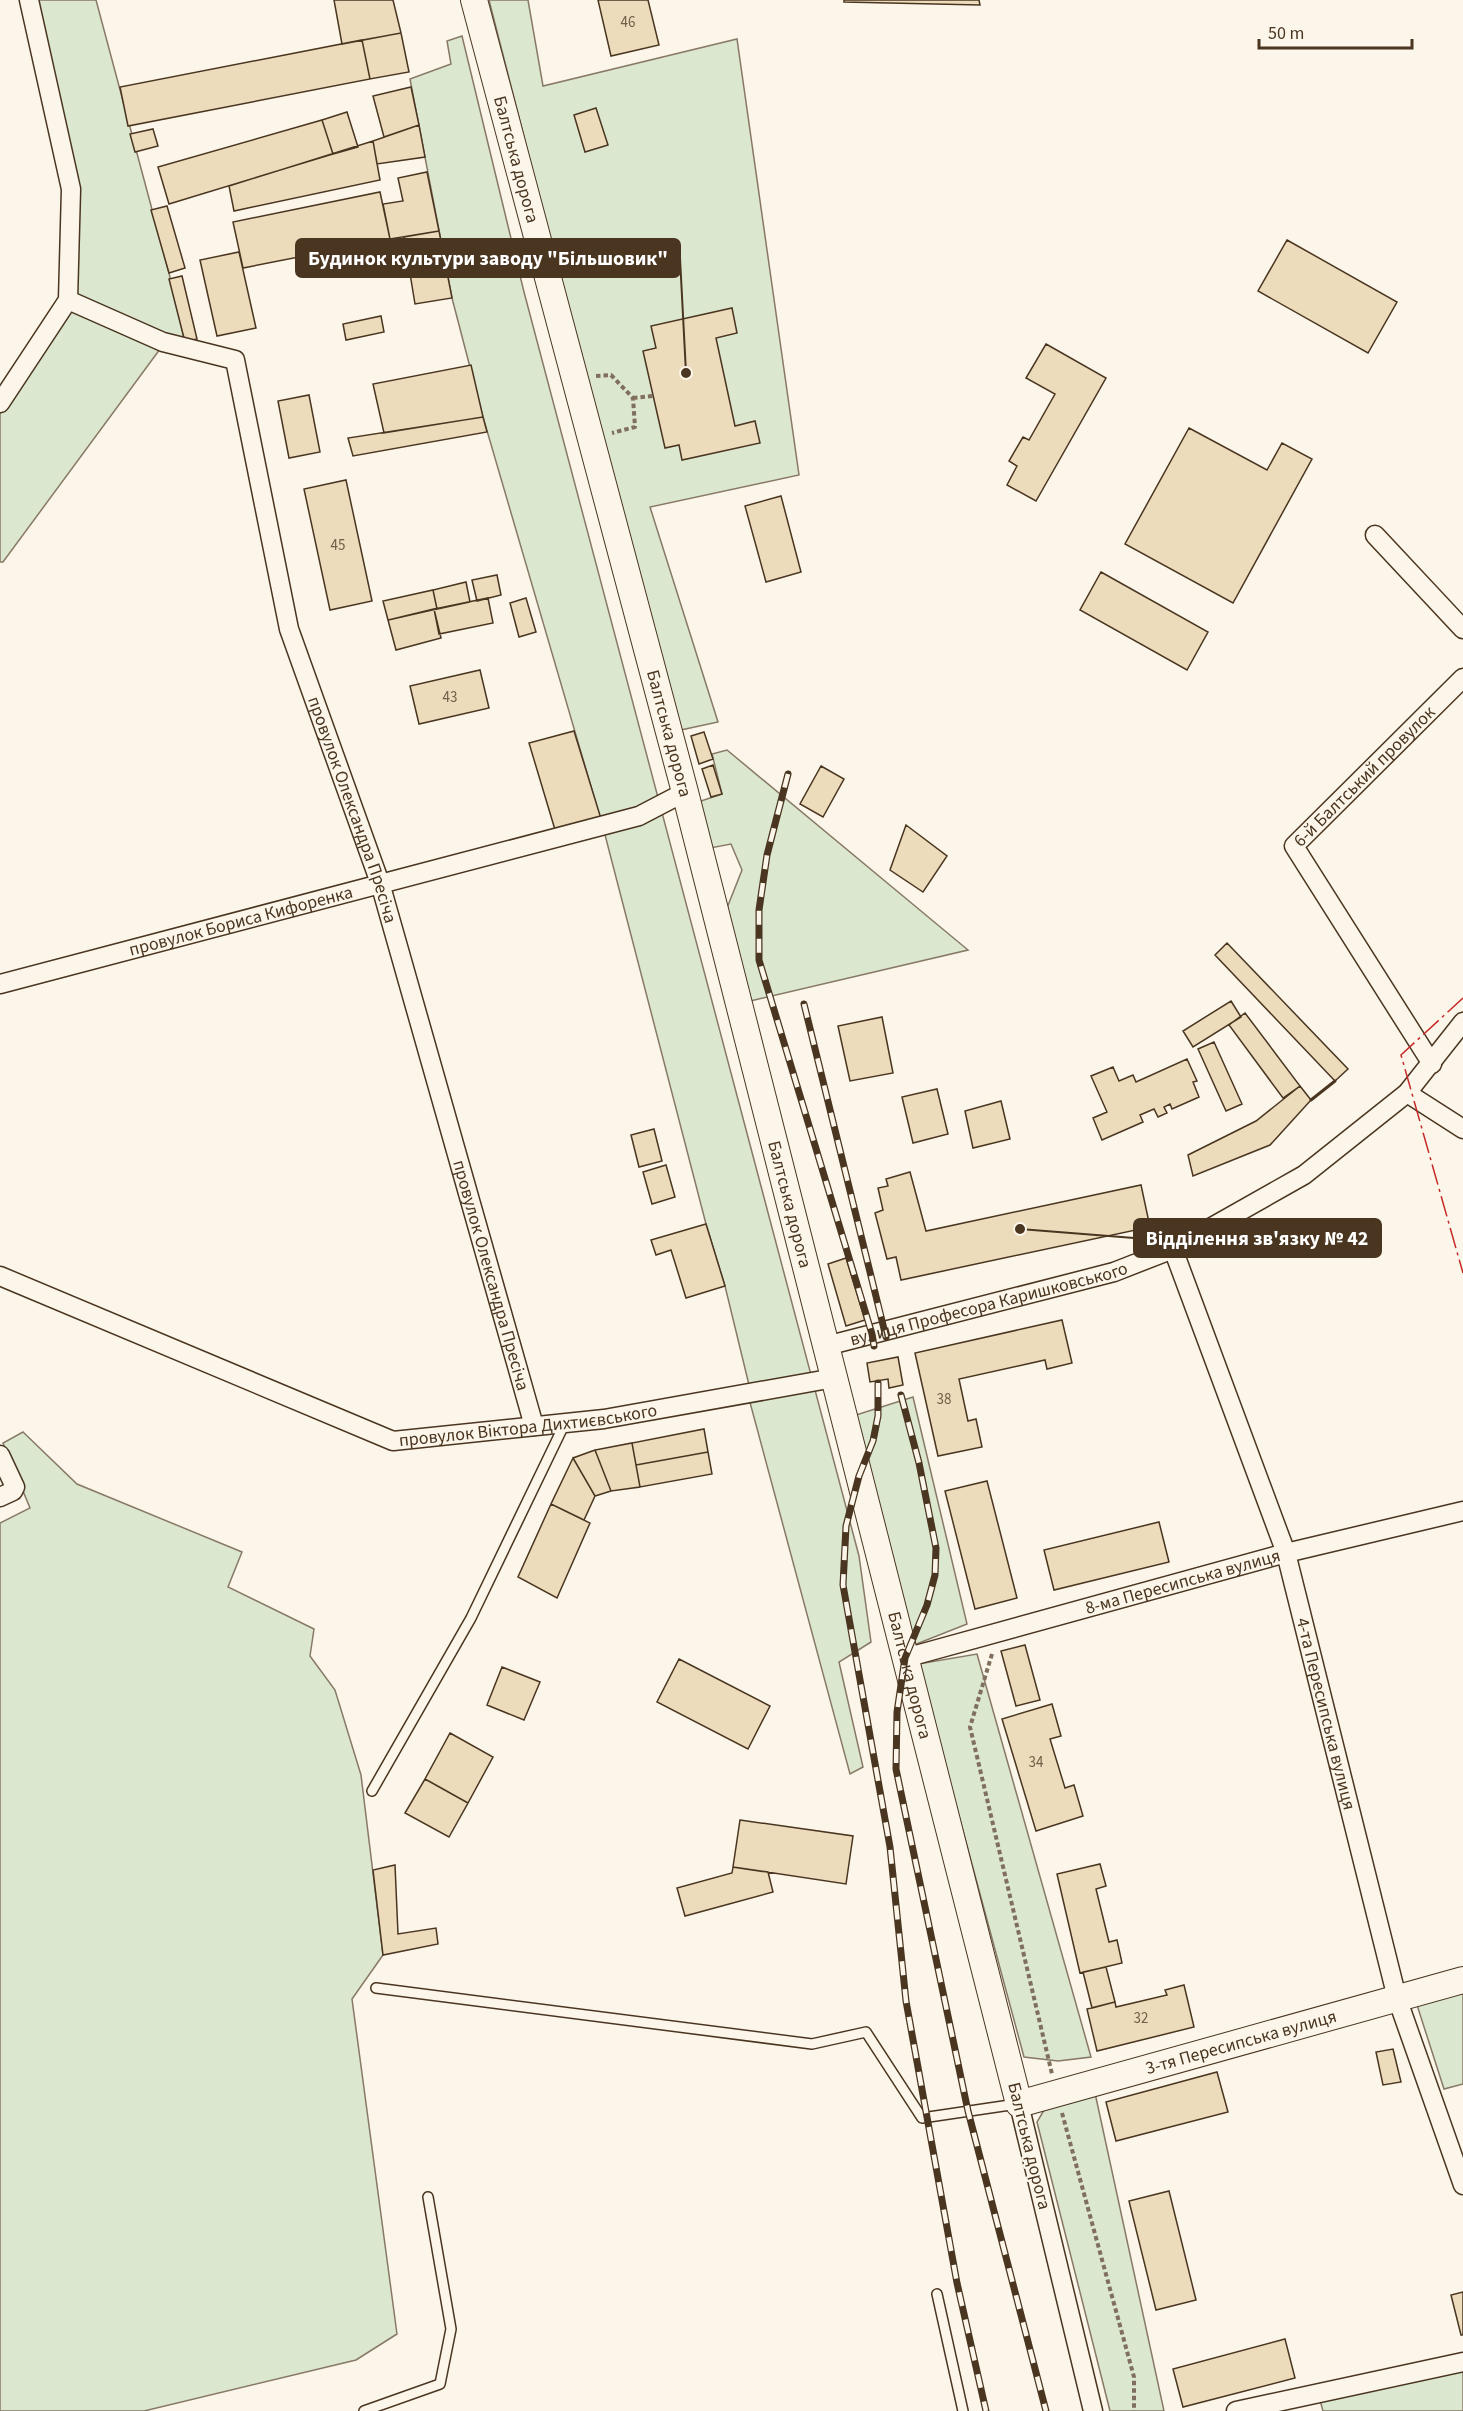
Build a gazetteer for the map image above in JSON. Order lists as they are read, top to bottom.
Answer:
{
  "streets": {
    "main road": ["Балтська дорога", "3-тя Пересипська вулиця"],
    "street": [
      "6-й Балтський провулок",
      "провулок Олександра Пресіча",
      "провулок Бориса Кифоренка",
      "вулиця Професора Каришковського",
      "провулок Віктора Дихтиєвського",
      "8-ма Пересипська вулиця",
      "4-та Пересипська вулиця"
    ]
  },
  "crossings": [
    ["Балтська дорога", "провулок Бориса Кифоренка"],
    ["Балтська дорога", "вулиця Професора Каришковського"],
    ["Балтська дорога", "провулок Віктора Дихтиєвського"],
    ["Балтська дорога", "8-ма Пересипська вулиця"],
    ["Балтська дорога", "3-тя Пересипська вулиця"],
    ["6-й Балтський провулок", "вулиця Професора Каришковського"],
    ["провулок Олександра Пресіча", "провулок Бориса Кифоренка"],
    ["провулок Олександра Пресіча", "провулок Віктора Дихтиєвського"],
    ["вулиця Професора Каришковського", "4-та Пересипська вулиця"],
    ["8-ма Пересипська вулиця", "4-та Пересипська вулиця"],
    ["4-та Пересипська вулиця", "3-тя Пересипська вулиця"]
  ],
  "places": ["Будинок культури заводу \"Більшовик\"", "Відділення зв'язку № 42"],
  "house_numbers": [
    "46",
    "45",
    "43",
    "38",
    "34",
    "32"
  ],
  "scale_bar": "50 m"
}
